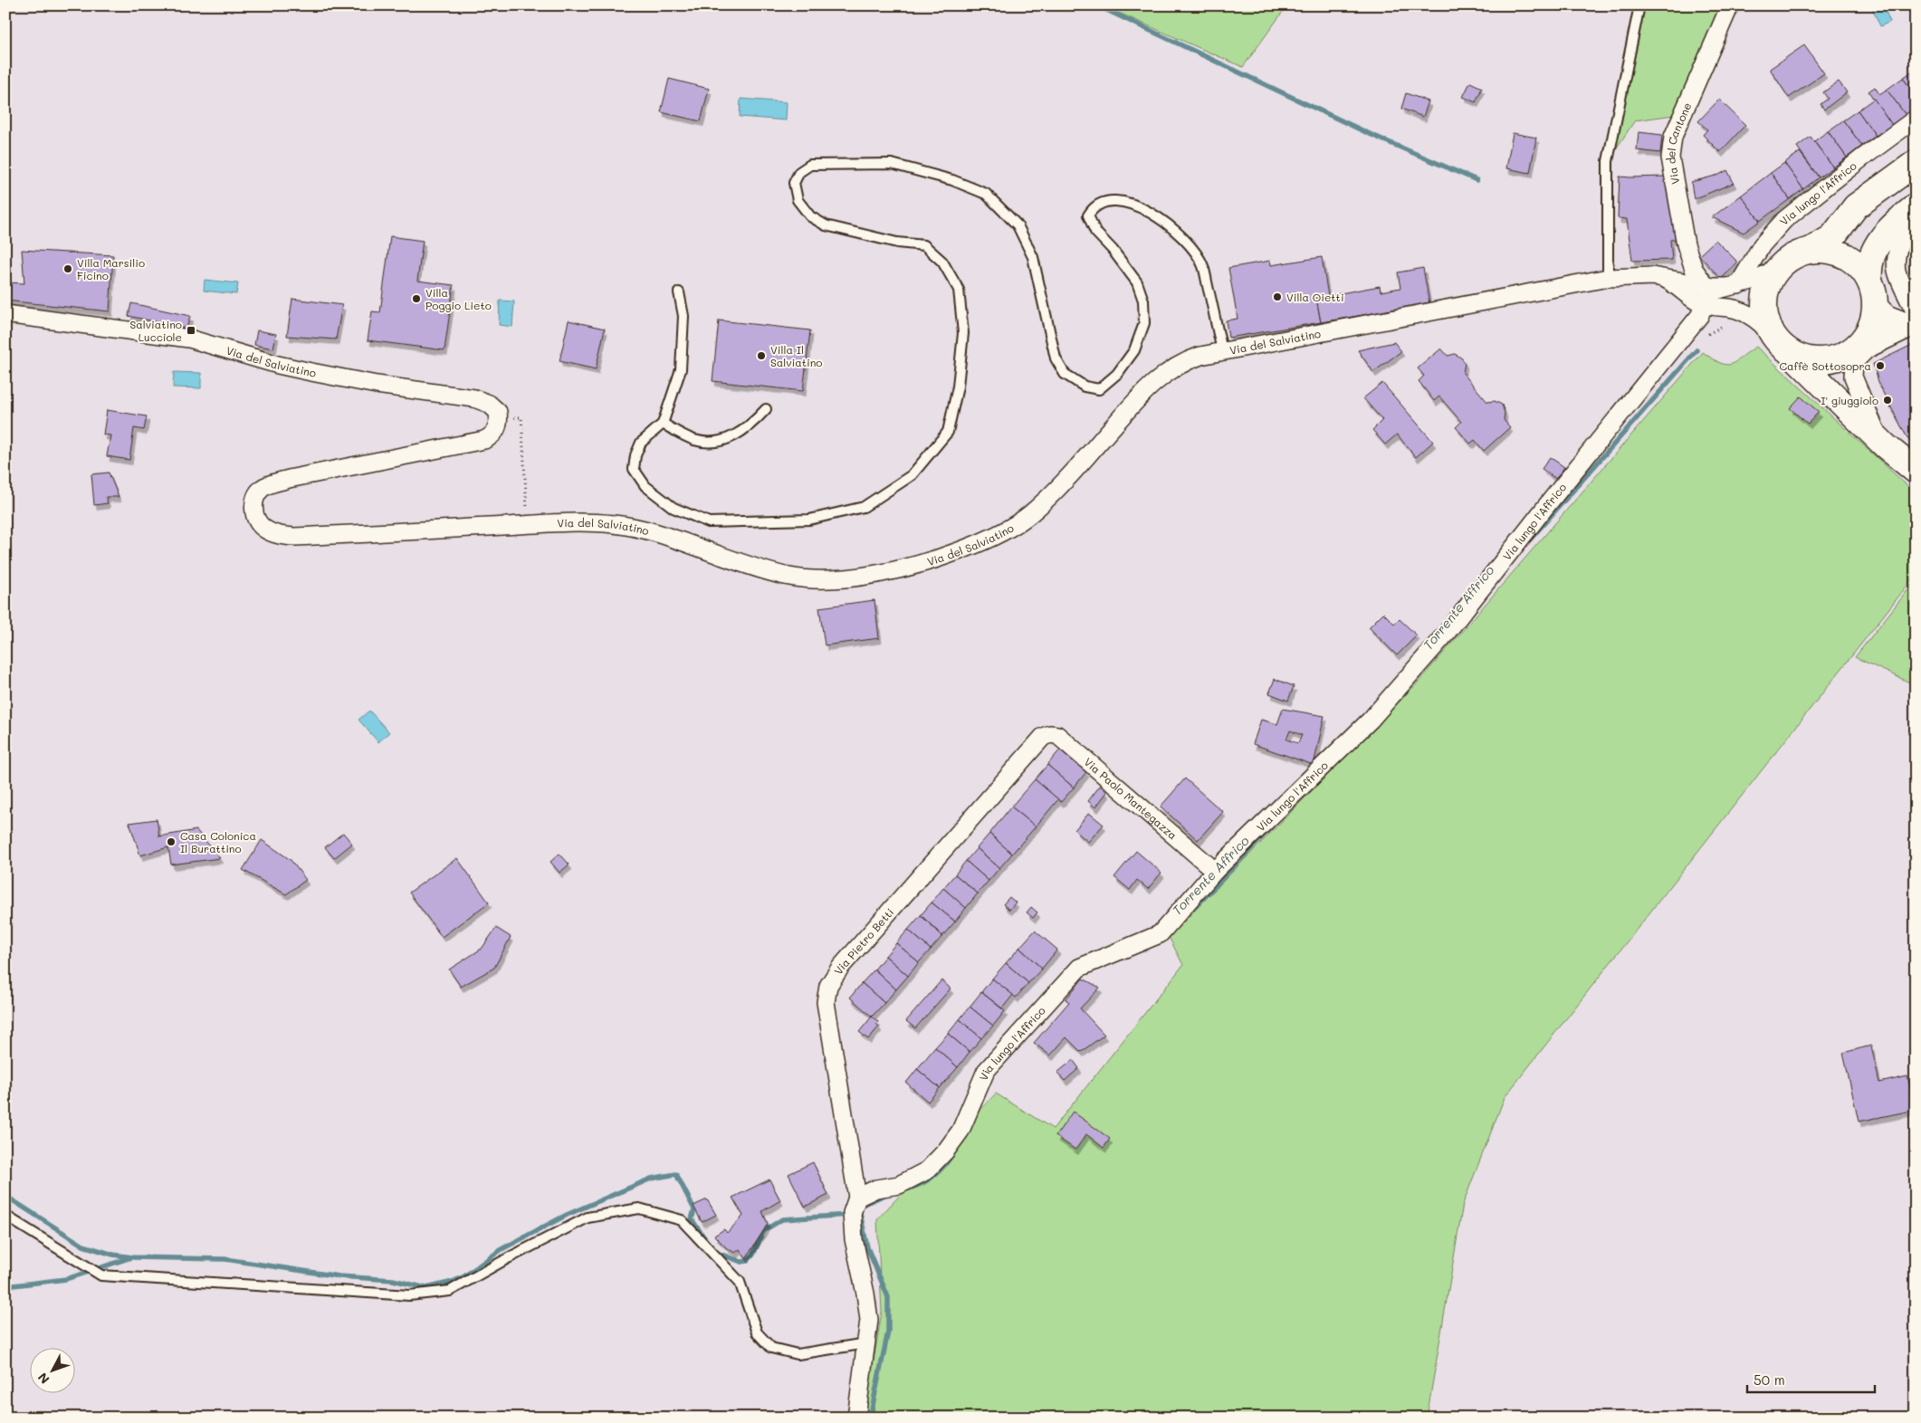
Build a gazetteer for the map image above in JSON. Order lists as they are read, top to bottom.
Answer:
{
  "streets": {
    "main road": ["Via lungo l'Affrico"],
    "street": [
      "Via del Cantone",
      "Via del Salviatino",
      "Via Paolo Mantegazza",
      "Via Pietro Betti"
    ]
  },
  "crossings": [
    ["Via del Cantone", "Via del Salviatino"],
    ["Via lungo l'Affrico", "Via del Salviatino"],
    ["Via lungo l'Affrico", "Via Paolo Mantegazza"],
    ["Via lungo l'Affrico", "Via Pietro Betti"],
    ["Via Paolo Mantegazza", "Via Pietro Betti"]
  ],
  "water": ["Torrente Affrico"],
  "places": {
    "other": [
      "Villa Marsilio Ficino",
      "Villa Oietti",
      "Villa Poggio Lieto",
      "Villa Il Salviatino",
      "Caffè Sottosopra",
      "I' giuggiolo",
      "Casa Colonica Il Burattino"
    ],
    "transit": ["Salviatino Lucciole"]
  },
  "scale_bar": "50 m",
  "north": "bottom left"
}
